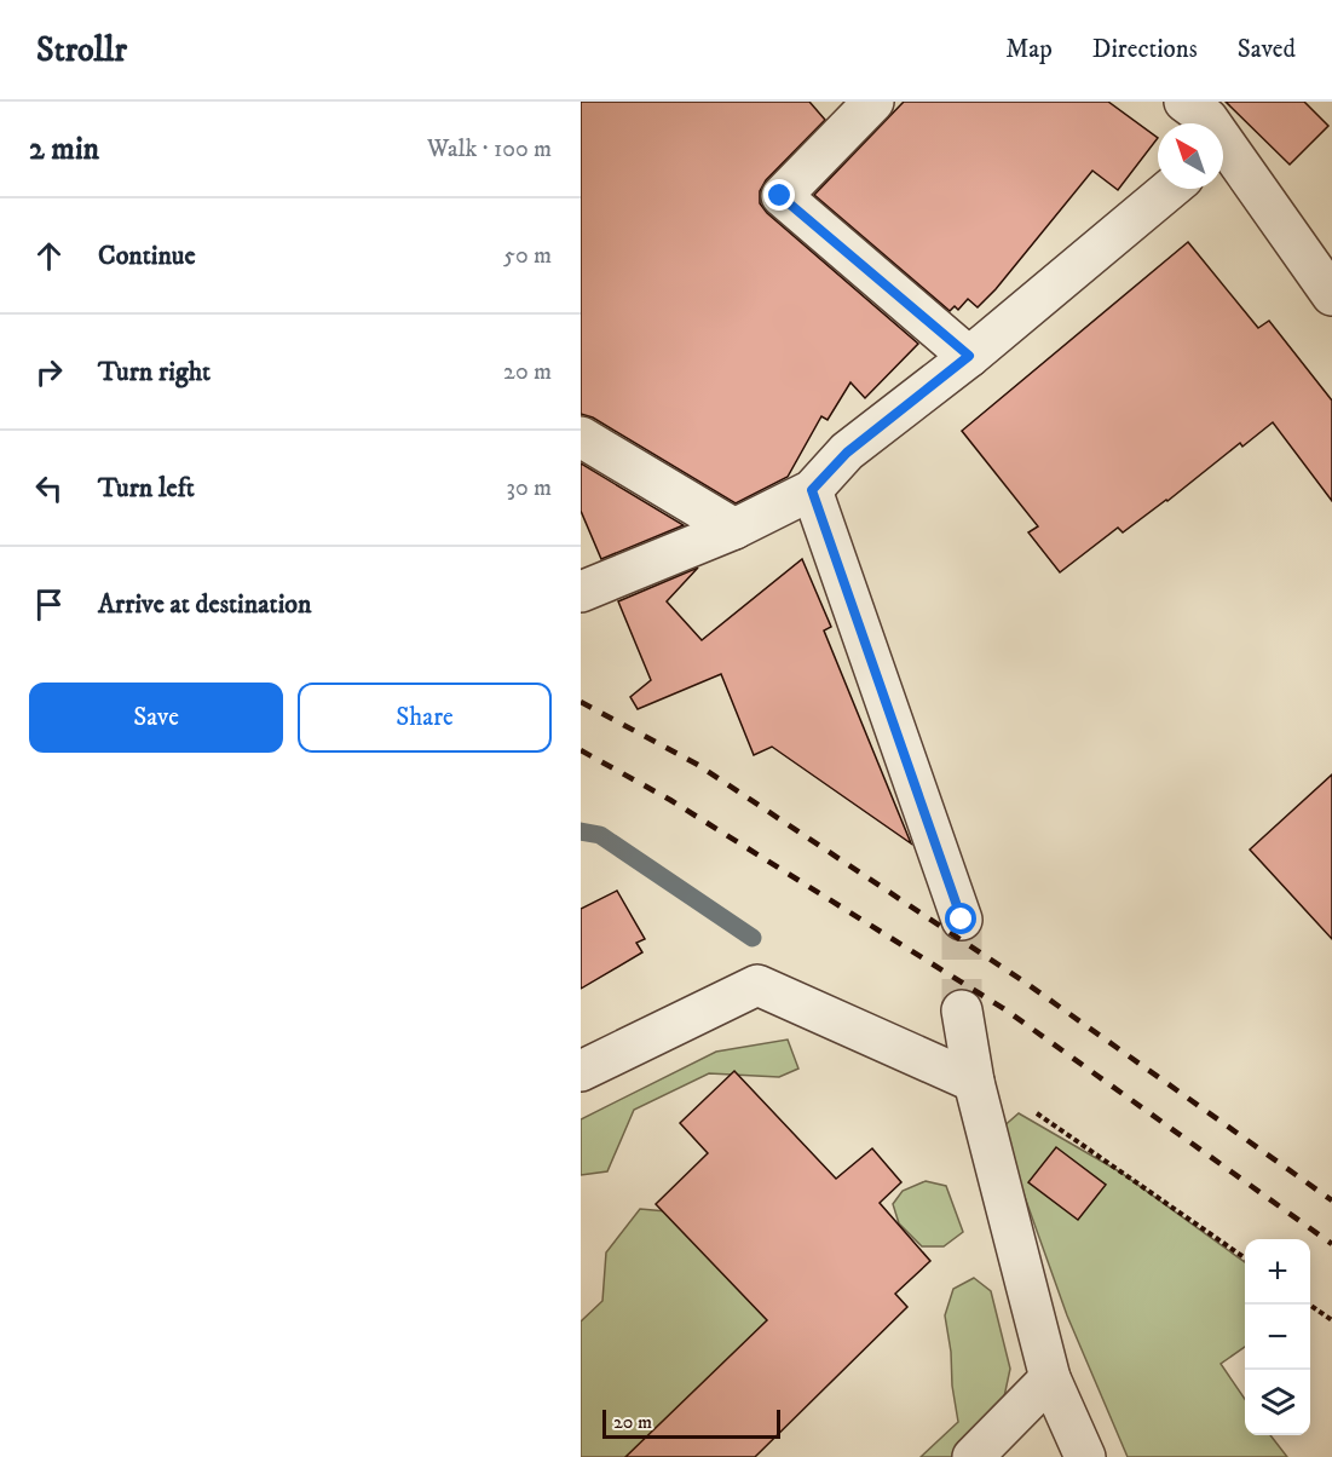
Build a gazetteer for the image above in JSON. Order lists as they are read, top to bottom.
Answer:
{
  "scale_bar": "20 m",
  "north": "top left",
  "page": {
    "header": "Strollr",
    "nav": ["Map", "Directions", "Saved"],
    "heading": ["2 min", "Walk · 100 m"],
    "list": [
      ["Continue", "50 m"],
      ["Turn right", "20 m"],
      ["Turn left", "30 m"],
      "Arrive at destination"
    ],
    "buttons": ["Save", "Share"],
    "map_buttons": ["+", "−"],
    "scale": "20 m"
  }
}
